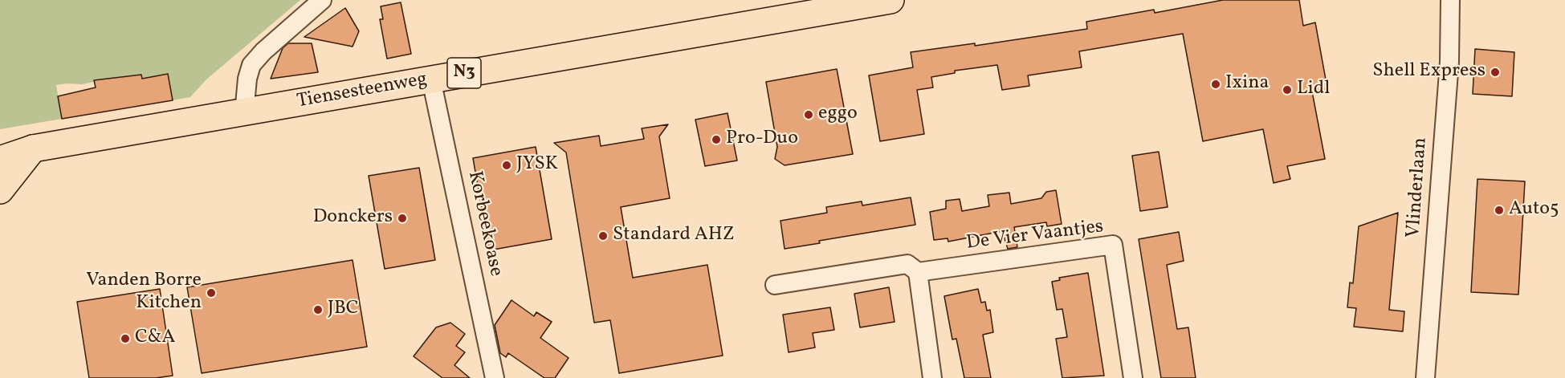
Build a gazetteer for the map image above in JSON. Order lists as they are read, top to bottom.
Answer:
{
  "streets": {
    "main road": ["N3", "Tiensesteenweg"],
    "street": ["Vlinderlaan", "Korbeekoase", "De Vier Vaantjes"]
  },
  "crossings": [
    ["Tiensesteenweg", "Korbeekoase"]
  ],
  "places": [
    "Shell Express",
    "Ixina",
    "Lidl",
    "eggo",
    "Pro-Duo",
    "JYSK",
    "Auto5",
    "Donckers",
    "Standard AHZ",
    "Vanden Borre Kitchen",
    "JBC",
    "C&A"
  ]
}
